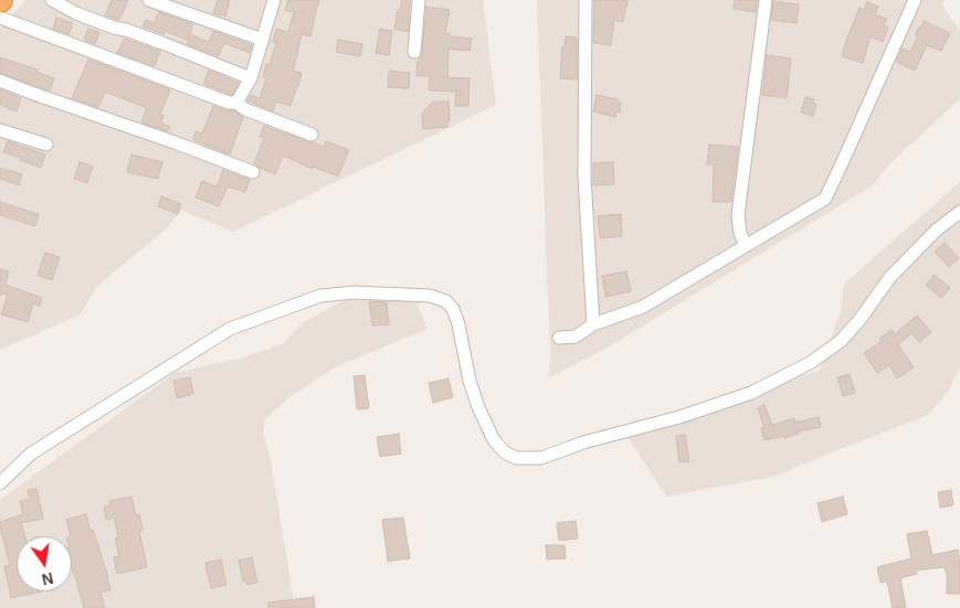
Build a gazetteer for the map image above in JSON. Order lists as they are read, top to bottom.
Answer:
{
  "north": "bottom"
}
